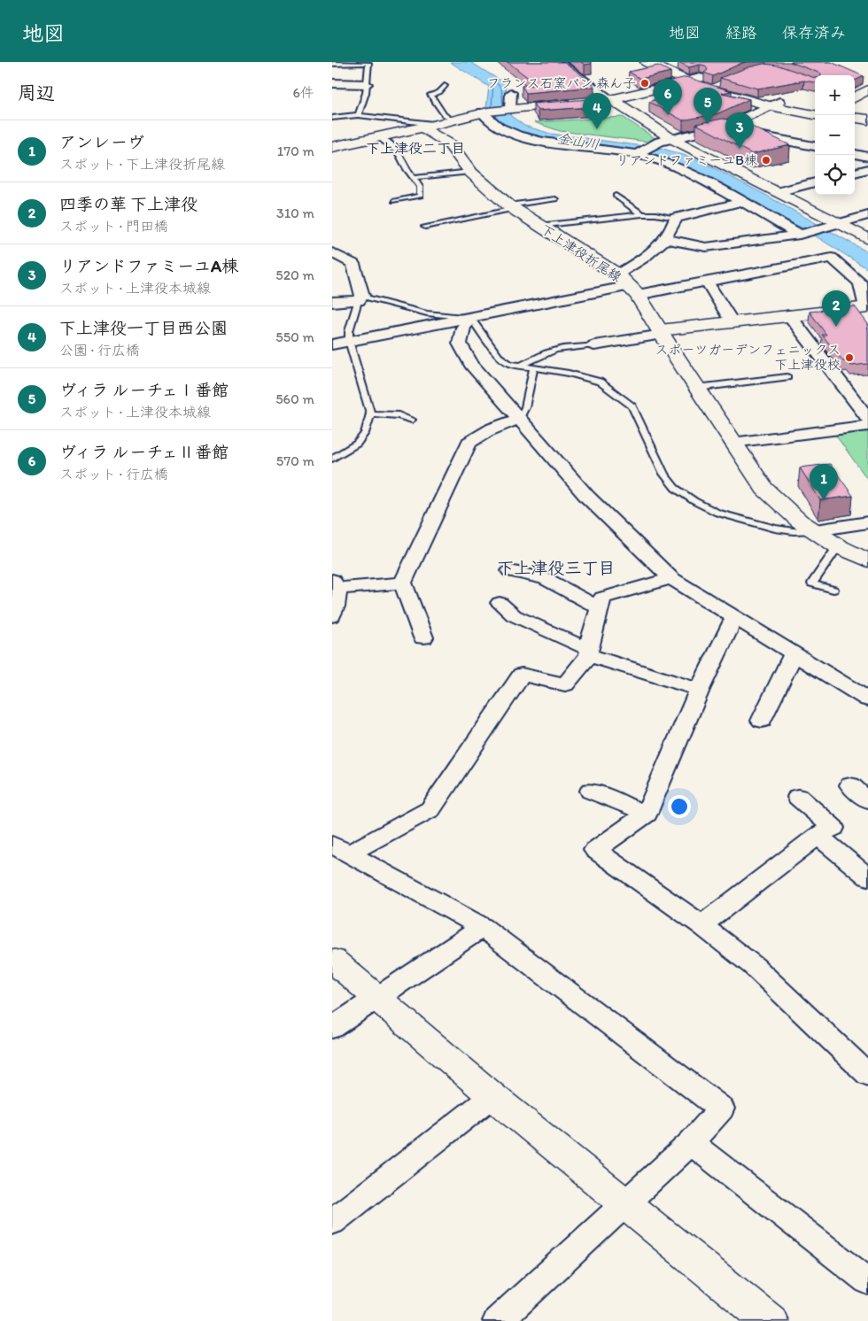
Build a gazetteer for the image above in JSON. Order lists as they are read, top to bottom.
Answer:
{
  "streets": {
    "street": ["下上津役折尾線"]
  },
  "districts": ["下上津役二丁目", "下上津役三丁目"],
  "water": ["金山川"],
  "places": ["フランス石窯パン 森ん子", "リアンドファミーユB棟", "スポーツガーデンフェニックス 下上津役校"],
  "page": {
    "header": "地図",
    "nav": ["地図", "経路", "保存済み"],
    "heading": ["周辺", "6件"],
    "map_buttons": ["+", "−"],
    "pins": [
      "6",
      "5",
      "4",
      "3",
      "2",
      "1"
    ],
    "list": [
      {
        "mark": "1",
        "name": "アンレーヴ",
        "note": "スポット · 下上津役折尾線",
        "value": "170 m"
      },
      {
        "mark": "2",
        "name": "四季の華 下上津役",
        "note": "スポット · 門田橋",
        "value": "310 m"
      },
      {
        "mark": "3",
        "name": "リアンドファミーユA棟",
        "note": "スポット · 上津役本城線",
        "value": "520 m"
      },
      {
        "mark": "4",
        "name": "下上津役一丁目西公園",
        "note": "公園 · 行広橋",
        "value": "550 m"
      },
      {
        "mark": "5",
        "name": "ヴィラ ルーチェⅠ番館",
        "note": "スポット · 上津役本城線",
        "value": "560 m"
      },
      {
        "mark": "6",
        "name": "ヴィラ ルーチェⅡ番館",
        "note": "スポット · 行広橋",
        "value": "570 m"
      }
    ]
  }
}
